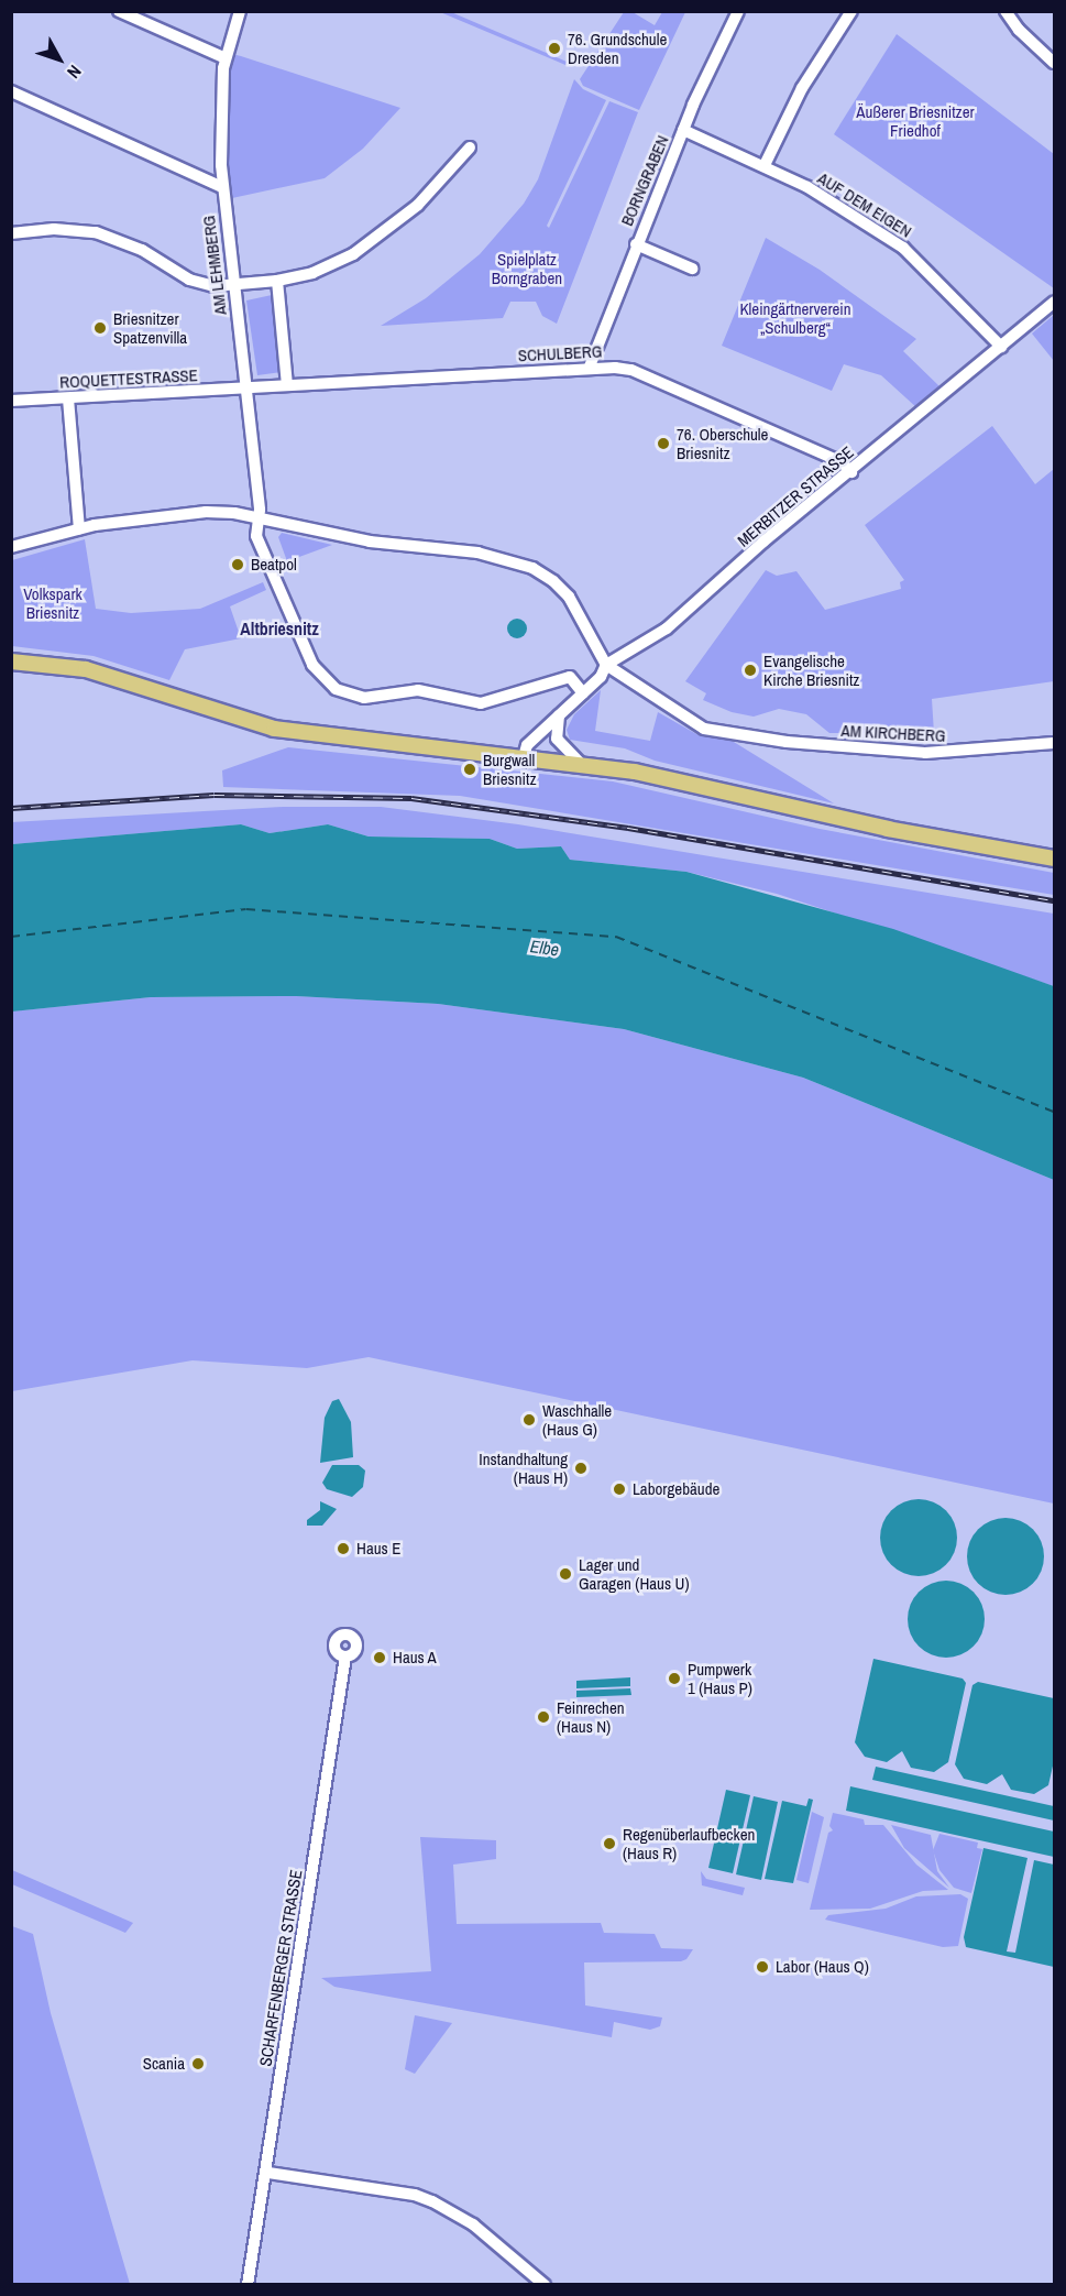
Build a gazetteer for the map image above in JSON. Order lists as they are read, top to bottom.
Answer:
{
  "streets": {
    "street": [
      "BORNGRABEN",
      "AUF DEM EIGEN",
      "AM LEHMBERG",
      "SCHULBERG",
      "ROQUETTESTRASSE",
      "MERBITZER STRASSE",
      "AM KIRCHBERG",
      "SCHARFENBERGER STRASSE"
    ]
  },
  "crossings": [
    ["BORNGRABEN", "AUF DEM EIGEN"],
    ["BORNGRABEN", "SCHULBERG"],
    ["AUF DEM EIGEN", "MERBITZER STRASSE"],
    ["AM LEHMBERG", "SCHULBERG"],
    ["AM LEHMBERG", "ROQUETTESTRASSE"],
    ["SCHULBERG", "ROQUETTESTRASSE"],
    ["SCHULBERG", "MERBITZER STRASSE"],
    ["MERBITZER STRASSE", "AM KIRCHBERG"]
  ],
  "districts": ["Altbriesnitz"],
  "water": ["Elbe"],
  "parks": [
    "Äußerer Briesnitzer Friedhof",
    "Spielplatz Borngraben",
    "Kleingärtnerverein „Schulberg“",
    "Volkspark Briesnitz"
  ],
  "places": [
    "76. Grundschule Dresden",
    "Briesnitzer Spatzenvilla",
    "76. Oberschule Briesnitz",
    "Beatpol",
    "Evangelische Kirche Briesnitz",
    "Burgwall Briesnitz",
    "Waschhalle (Haus G)",
    "Instandhaltung (Haus H)",
    "Laborgebäude",
    "Haus E",
    "Lager und Garagen (Haus U)",
    "Haus A",
    "Pumpwerk 1 (Haus P)",
    "Feinrechen (Haus N)",
    "Regenüberlaufbecken (Haus R)",
    "Labor (Haus Q)",
    "Scania"
  ],
  "north": "bottom right"
}
